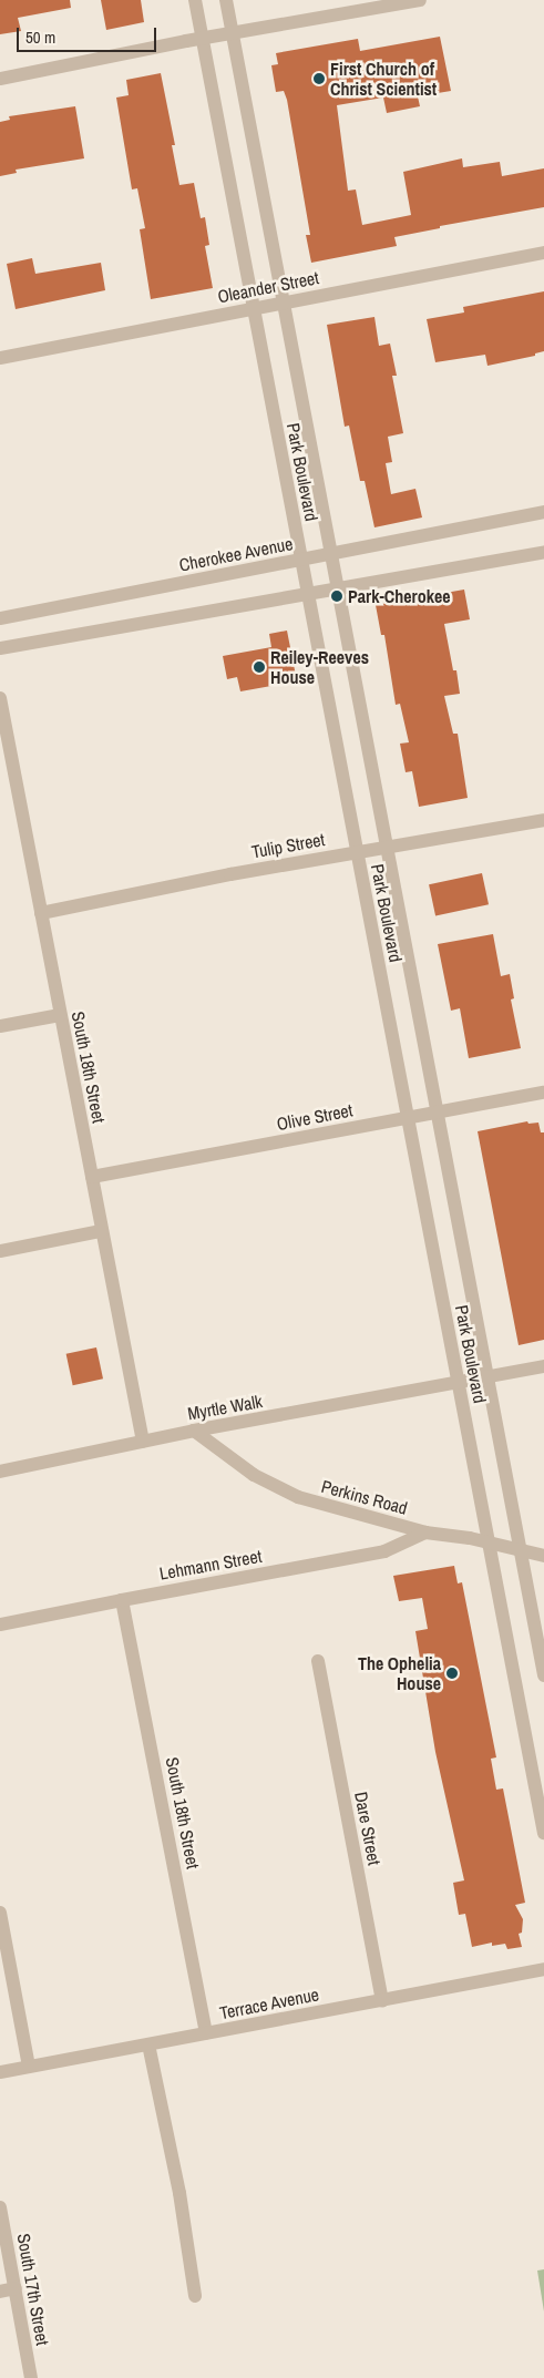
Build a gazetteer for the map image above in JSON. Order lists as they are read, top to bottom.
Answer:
{
  "streets": {
    "street": [
      "Oleander Street",
      "Park Boulevard",
      "Cherokee Avenue",
      "Tulip Street",
      "South 18th Street",
      "Olive Street",
      "Myrtle Walk",
      "Perkins Road",
      "Lehmann Street",
      "Dare Street",
      "Terrace Avenue",
      "South 17th Street"
    ]
  },
  "crossings": [
    ["Oleander Street", "Park Boulevard"],
    ["Park Boulevard", "Cherokee Avenue"],
    ["Park Boulevard", "Tulip Street"],
    ["Park Boulevard", "Olive Street"],
    ["Park Boulevard", "Myrtle Walk"],
    ["Park Boulevard", "Perkins Road"],
    ["Tulip Street", "South 18th Street"],
    ["South 18th Street", "Olive Street"],
    ["South 18th Street", "Myrtle Walk"],
    ["South 18th Street", "Lehmann Street"],
    ["South 18th Street", "Terrace Avenue"],
    ["Myrtle Walk", "Perkins Road"],
    ["Perkins Road", "Lehmann Street"],
    ["Dare Street", "Terrace Avenue"]
  ],
  "places": [
    "First Church of Christ Scientist",
    "Park-Cherokee",
    "Reiley-Reeves House",
    "The Ophelia House"
  ],
  "scale_bar": "50 m"
}
